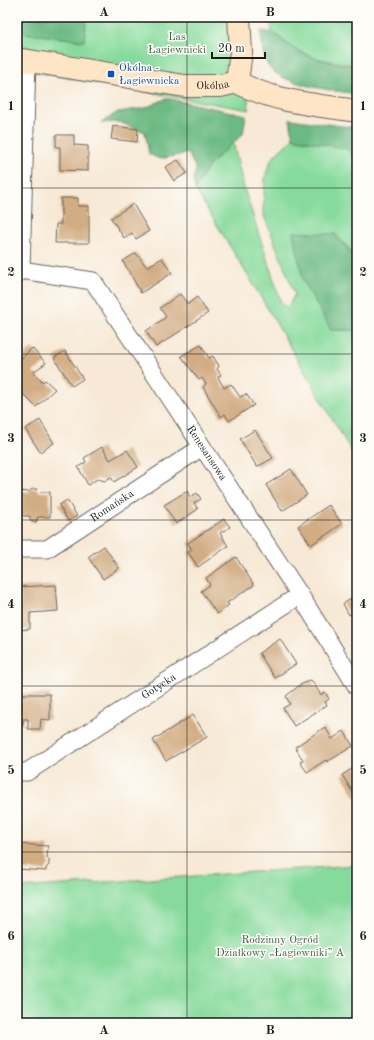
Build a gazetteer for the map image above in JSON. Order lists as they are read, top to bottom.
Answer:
{
  "streets": {
    "street": [
      "Okólna",
      "Renesansowa",
      "Romańska",
      "Gotycka"
    ]
  },
  "crossings": [
    ["Renesansowa", "Romańska"],
    ["Renesansowa", "Gotycka"]
  ],
  "parks": ["Las Łagiewnicki", "Rodzinny Ogród Działkowy „Łagiewniki” A"],
  "places": {
    "transit": ["Okólna - Łagiewnicka"]
  },
  "scale_bar": "20 m",
  "grid": {
    "columns": ["A", "B"],
    "rows": [
      "1",
      "2",
      "3",
      "4",
      "5",
      "6"
    ]
  }
}
